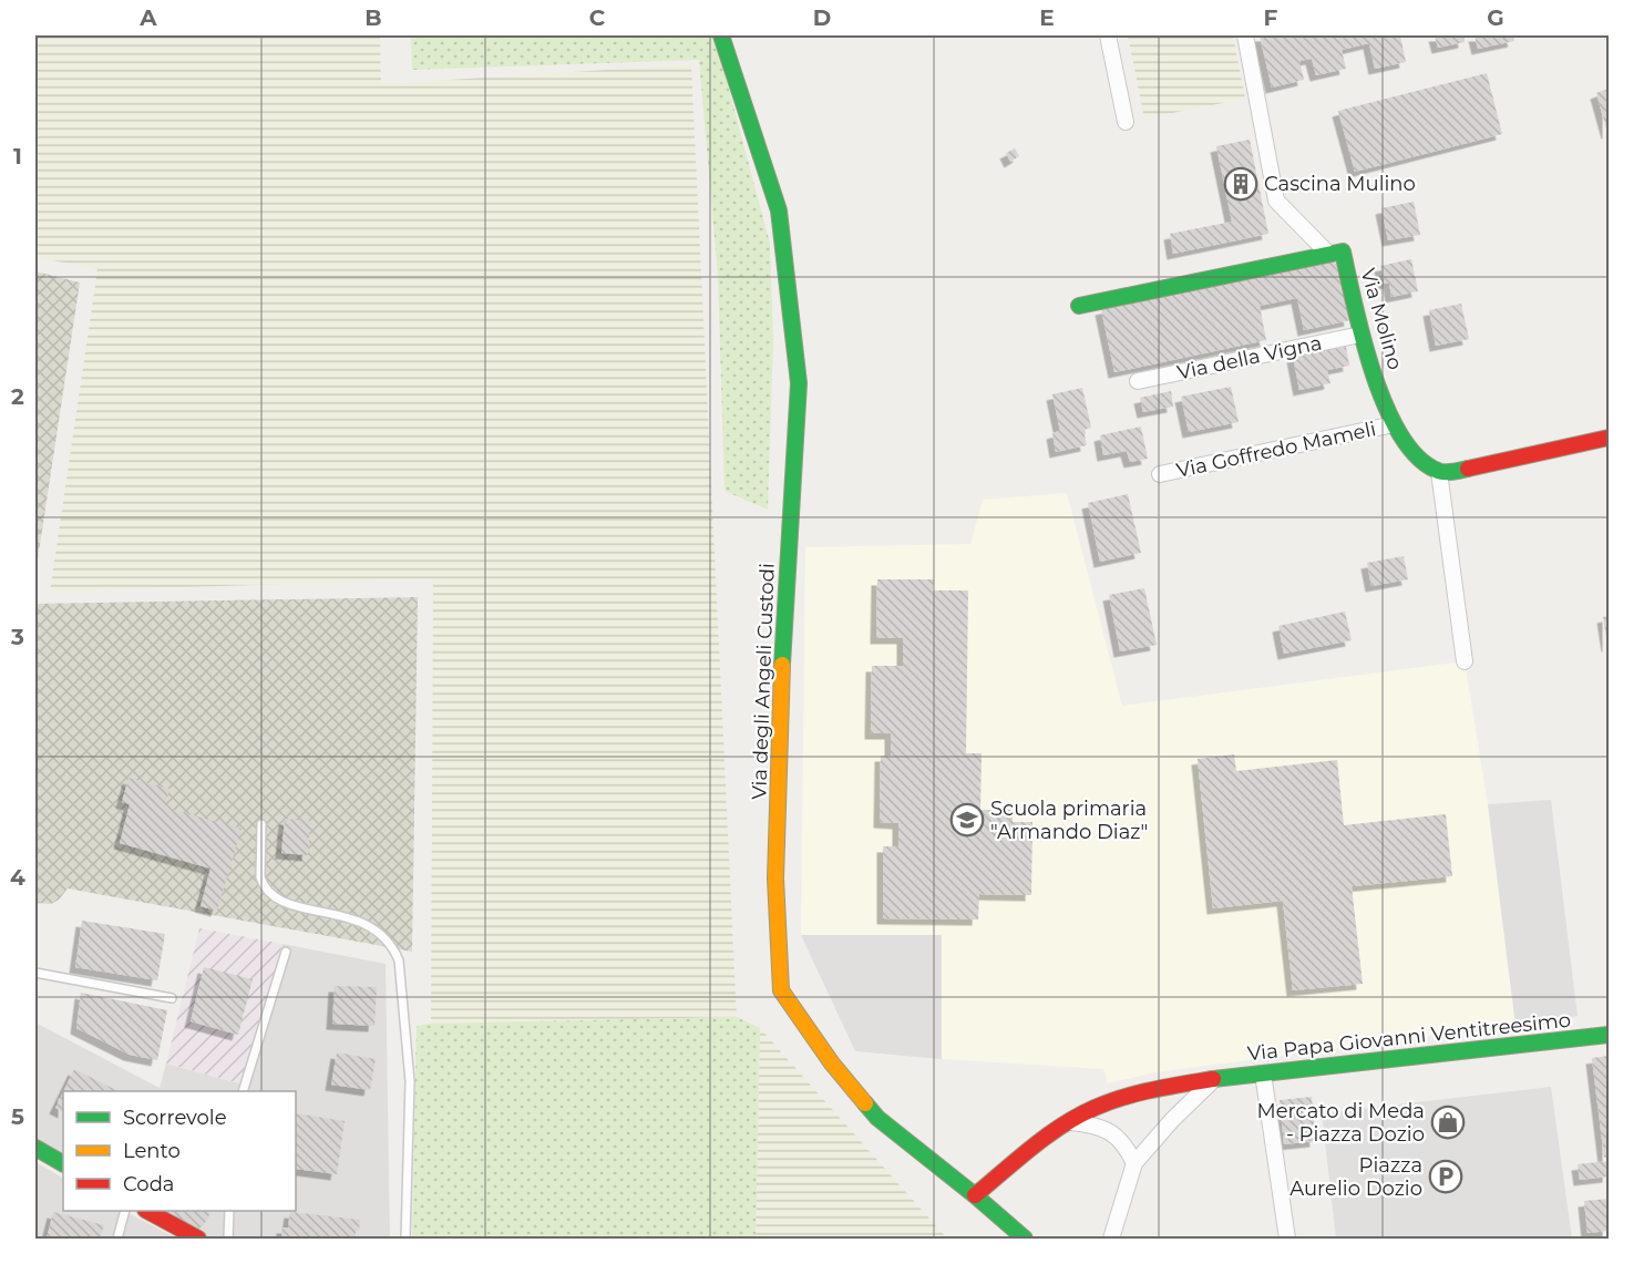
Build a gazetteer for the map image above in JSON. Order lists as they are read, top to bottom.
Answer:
{
  "streets": {
    "street": [
      "Via Molino",
      "Via della Vigna",
      "Via Goffredo Mameli",
      "Via degli Angeli Custodi",
      "Via Papa Giovanni Ventitreesimo"
    ]
  },
  "crossings": [
    ["Via Molino", "Via della Vigna"],
    ["Via Molino", "Via Goffredo Mameli"],
    ["Via degli Angeli Custodi", "Via Papa Giovanni Ventitreesimo"]
  ],
  "places": {
    "building": ["Cascina Mulino"],
    "school or university": ["Scuola primaria \"Armando Diaz\""],
    "shop": ["Mercato di Meda - Piazza Dozio"],
    "parking": ["Piazza Aurelio Dozio"]
  },
  "legend": ["Scorrevole", "Lento", "Coda"],
  "grid": {
    "columns": [
      "A",
      "B",
      "C",
      "D",
      "E",
      "F",
      "G"
    ],
    "rows": [
      "1",
      "2",
      "3",
      "4",
      "5"
    ]
  }
}
